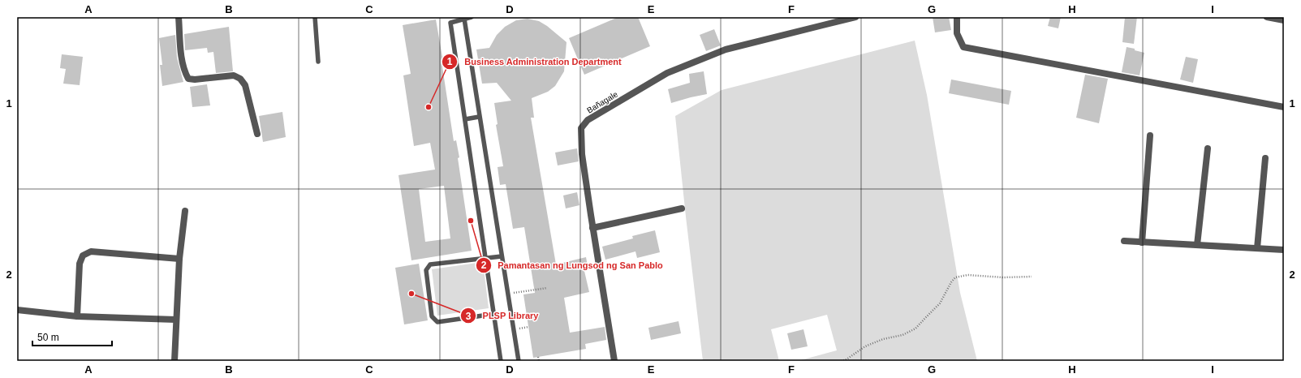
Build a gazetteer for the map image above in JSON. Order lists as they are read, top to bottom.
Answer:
{
  "streets": {
    "street": ["Bañagale"]
  },
  "places": ["Business Administration Department", "Pamantasan ng Lungsod ng San Pablo", "PLSP Library"],
  "scale_bar": "50 m",
  "grid": {
    "columns": [
      "A",
      "B",
      "C",
      "D",
      "E",
      "F",
      "G",
      "H",
      "I"
    ],
    "rows": ["1", "2"]
  }
}
